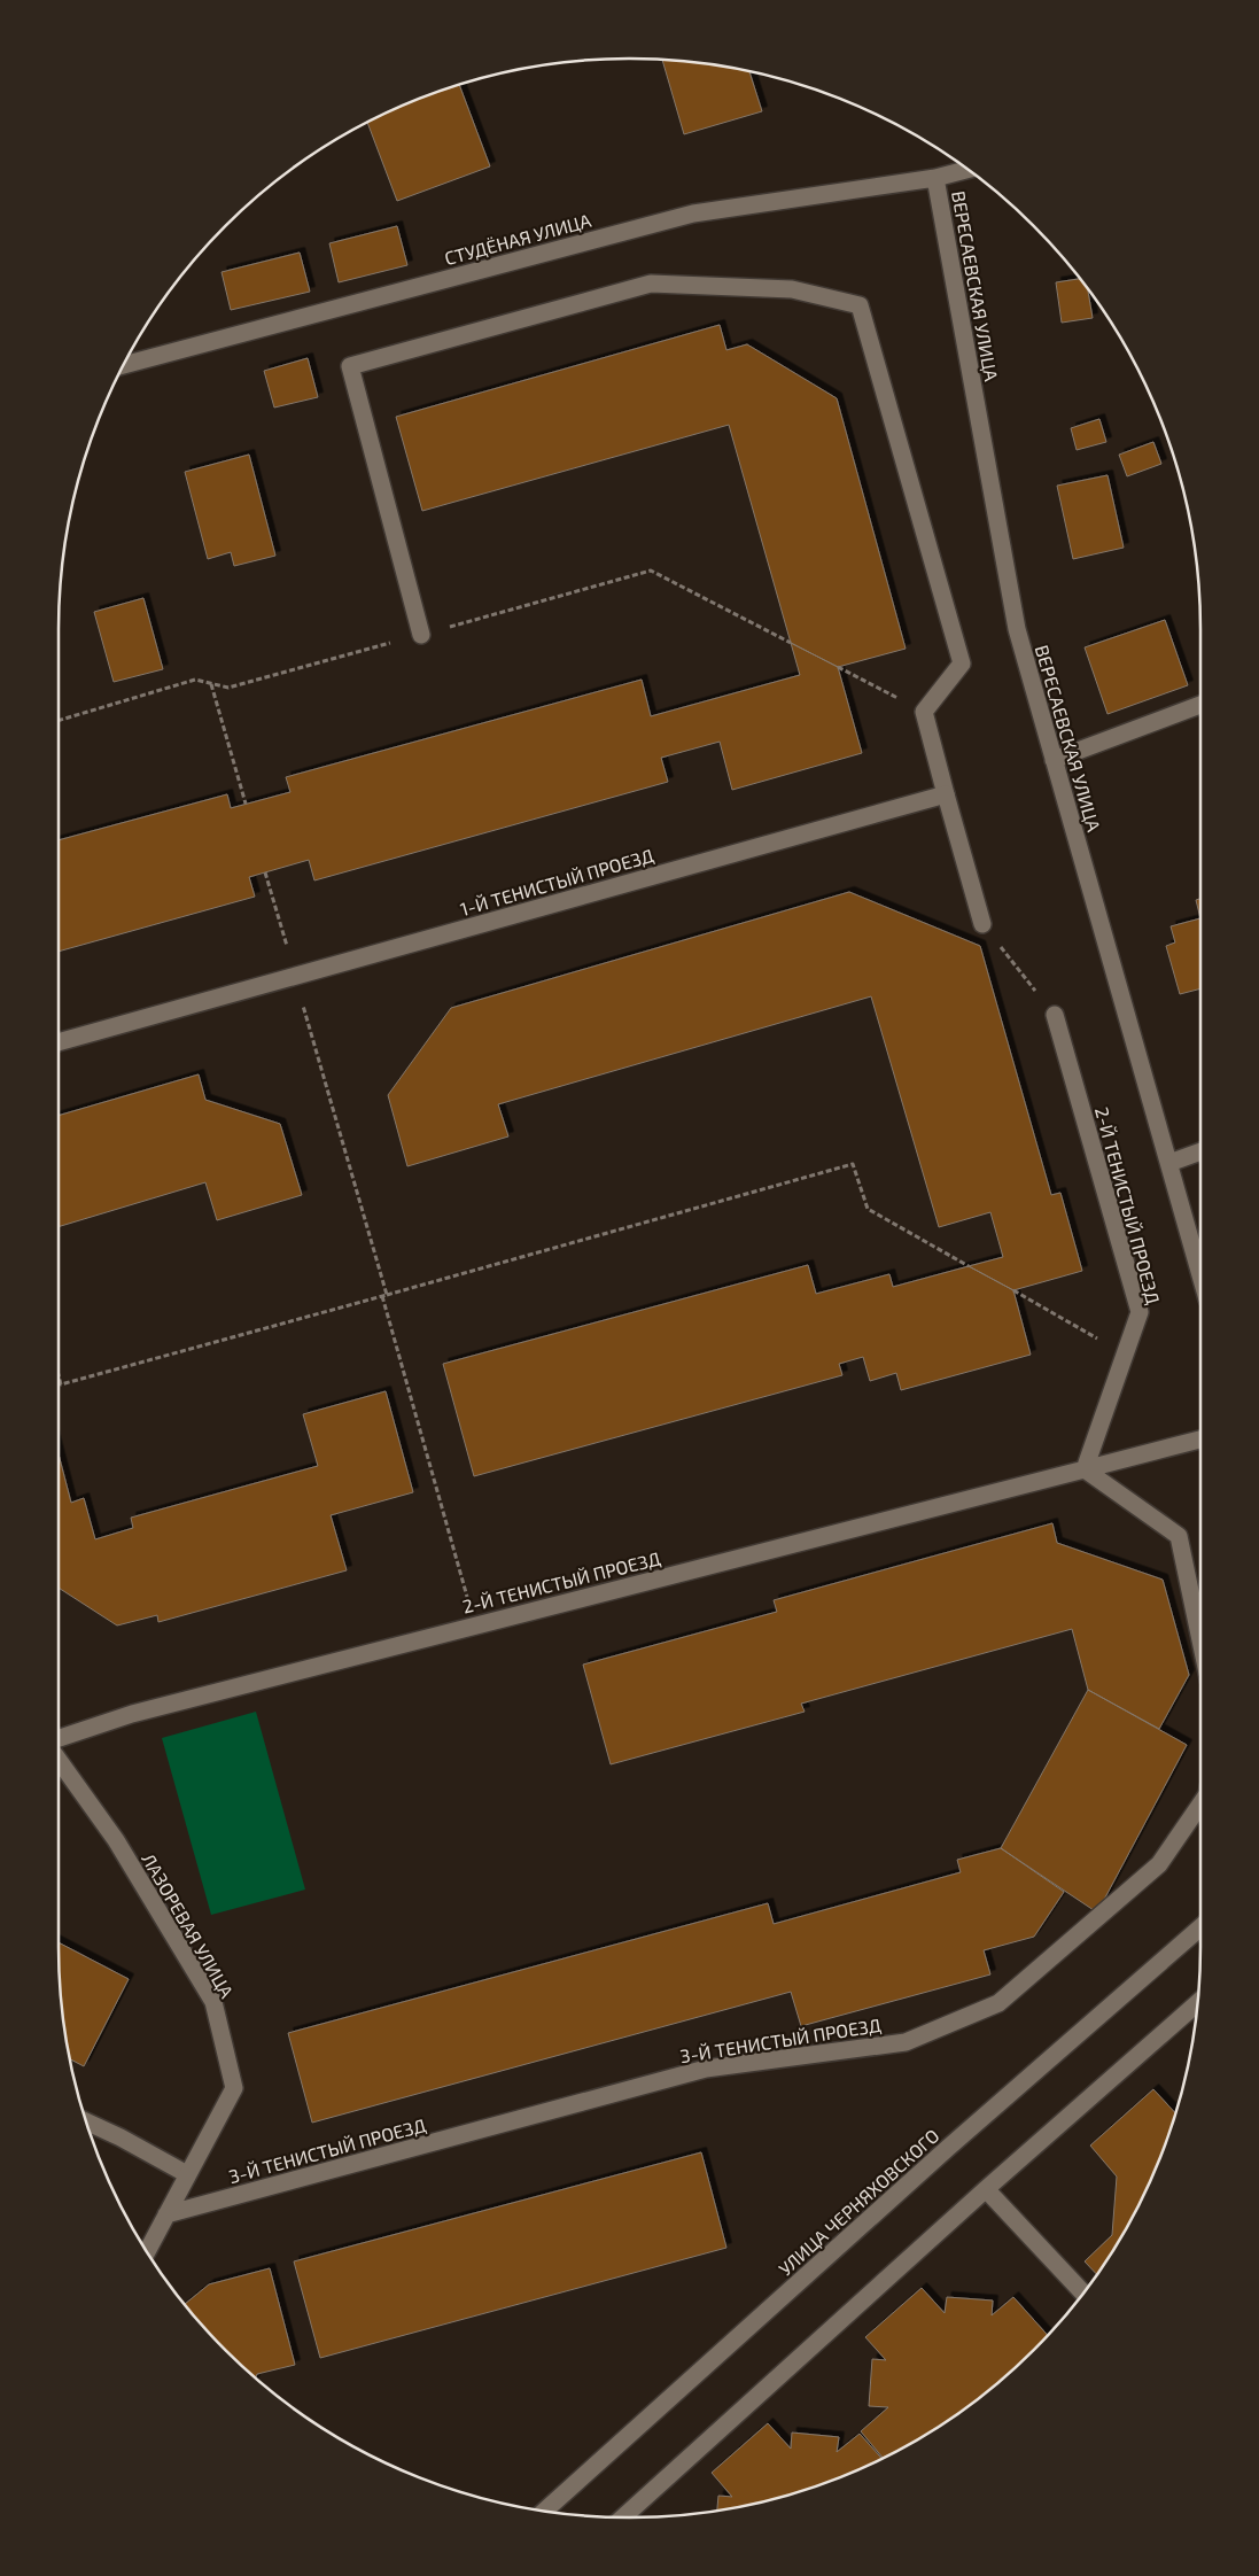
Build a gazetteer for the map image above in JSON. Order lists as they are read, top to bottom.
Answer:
{
  "streets": {
    "street": [
      "СТУДЁНАЯ УЛИЦА",
      "ВЕРЕСАЕВСКАЯ УЛИЦА",
      "1-Й ТЕНИСТЫЙ ПРОЕЗД",
      "2-Й ТЕНИСТЫЙ ПРОЕЗД",
      "ЛАЗОРЕВАЯ УЛИЦА",
      "3-Й ТЕНИСТЫЙ ПРОЕЗД",
      "УЛИЦА ЧЕРНЯХОВСКОГО"
    ]
  },
  "crossings": [
    ["СТУДЁНАЯ УЛИЦА", "ВЕРЕСАЕВСКАЯ УЛИЦА"],
    ["ЛАЗОРЕВАЯ УЛИЦА", "3-Й ТЕНИСТЫЙ ПРОЕЗД"]
  ]
}
